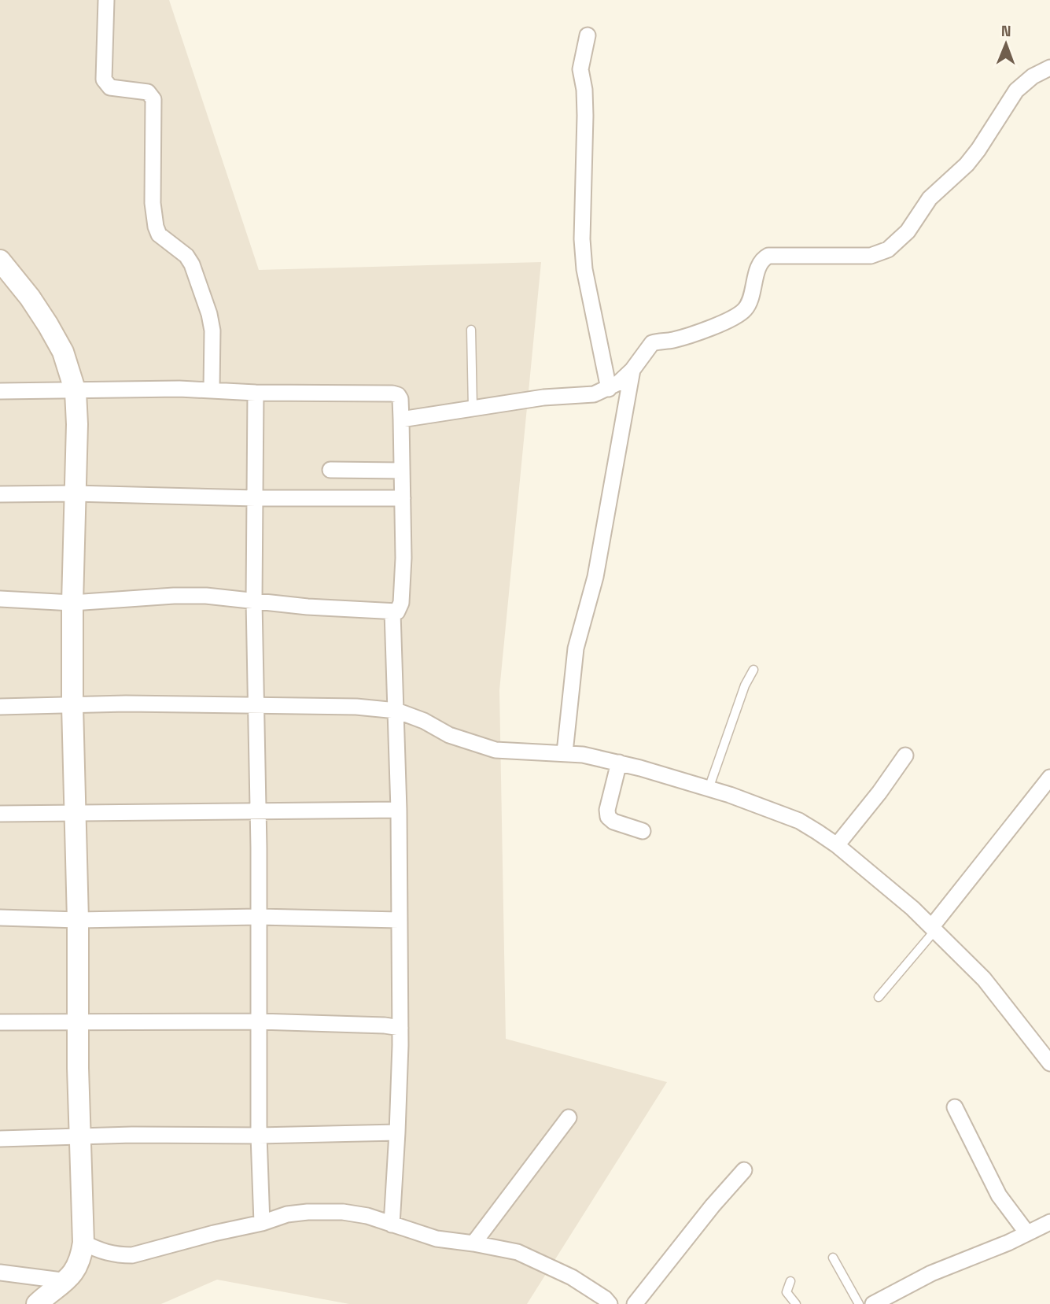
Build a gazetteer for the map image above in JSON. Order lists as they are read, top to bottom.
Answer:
{
  "north": "top"
}
